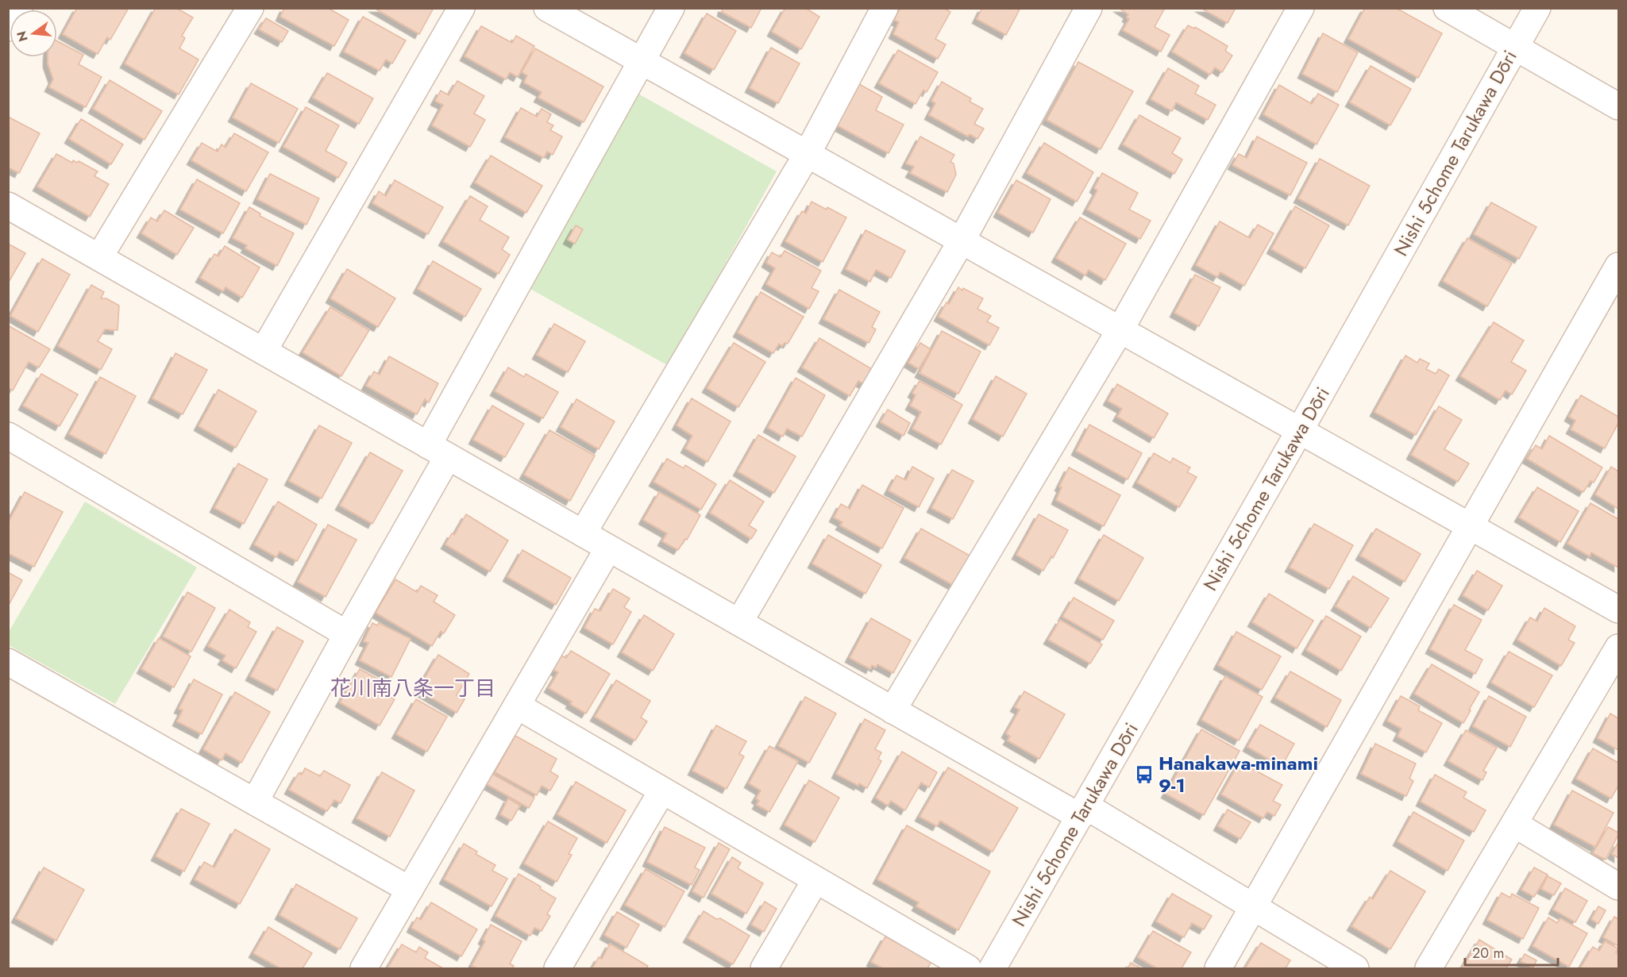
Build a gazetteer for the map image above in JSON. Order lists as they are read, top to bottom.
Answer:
{
  "streets": {
    "street": ["Nishi 5chome Tarukawa Dōri"]
  },
  "districts": ["花川南八条一丁目"],
  "places": {
    "bus stop": ["Hanakawa-minami 9-1"]
  },
  "scale_bar": "20 m",
  "north": "left"
}
